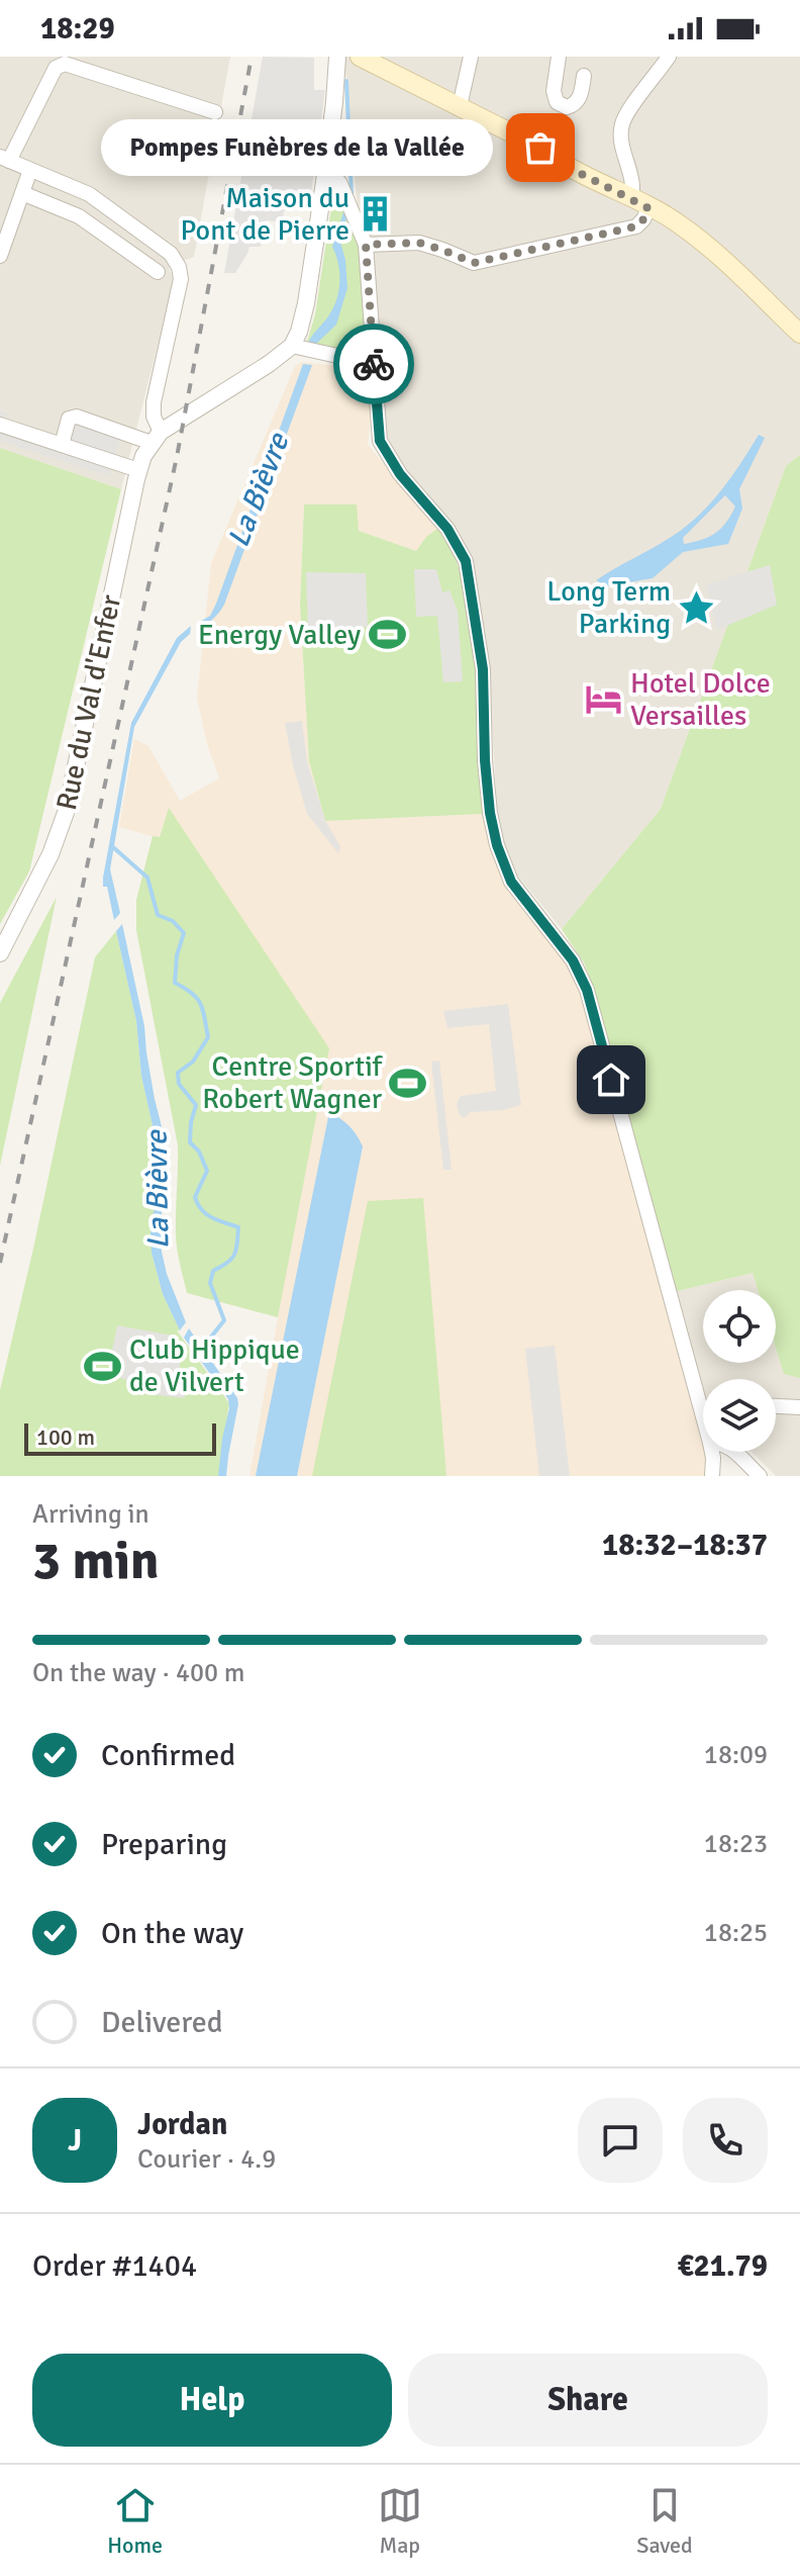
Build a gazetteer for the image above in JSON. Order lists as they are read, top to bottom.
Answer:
{
  "streets": {
    "street": ["Rue du Val d'Enfer"]
  },
  "water": ["La Bièvre"],
  "places": {
    "other": ["Pompes Funèbres de la Vallée"],
    "building": ["Maison du Pont de Pierre"],
    "place": ["Long Term Parking"],
    "sports": ["Energy Valley", "Centre Sportif Robert Wagner", "Club Hippique de Vilvert"],
    "hotel": ["Hotel Dolce Versailles"]
  },
  "scale_bar": "100 m",
  "page": {
    "status": "18:29",
    "bubble": "Pompes Funèbres de la Vallée",
    "scale": "100 m",
    "heading": ["3 min", "Arriving in", "18:32–18:37"],
    "panel": [
      "Jordan",
      "Courier · 4.9",
      "Order #1404",
      "€21.79"
    ],
    "bar": "On the way · 400 m",
    "list": [
      ["Confirmed", "18:09"],
      ["Preparing", "18:23"],
      ["On the way", "18:25"],
      "Delivered"
    ],
    "round": "J",
    "buttons": ["Help", "Share"],
    "tabs": ["Home", "Map", "Saved"]
  }
}
